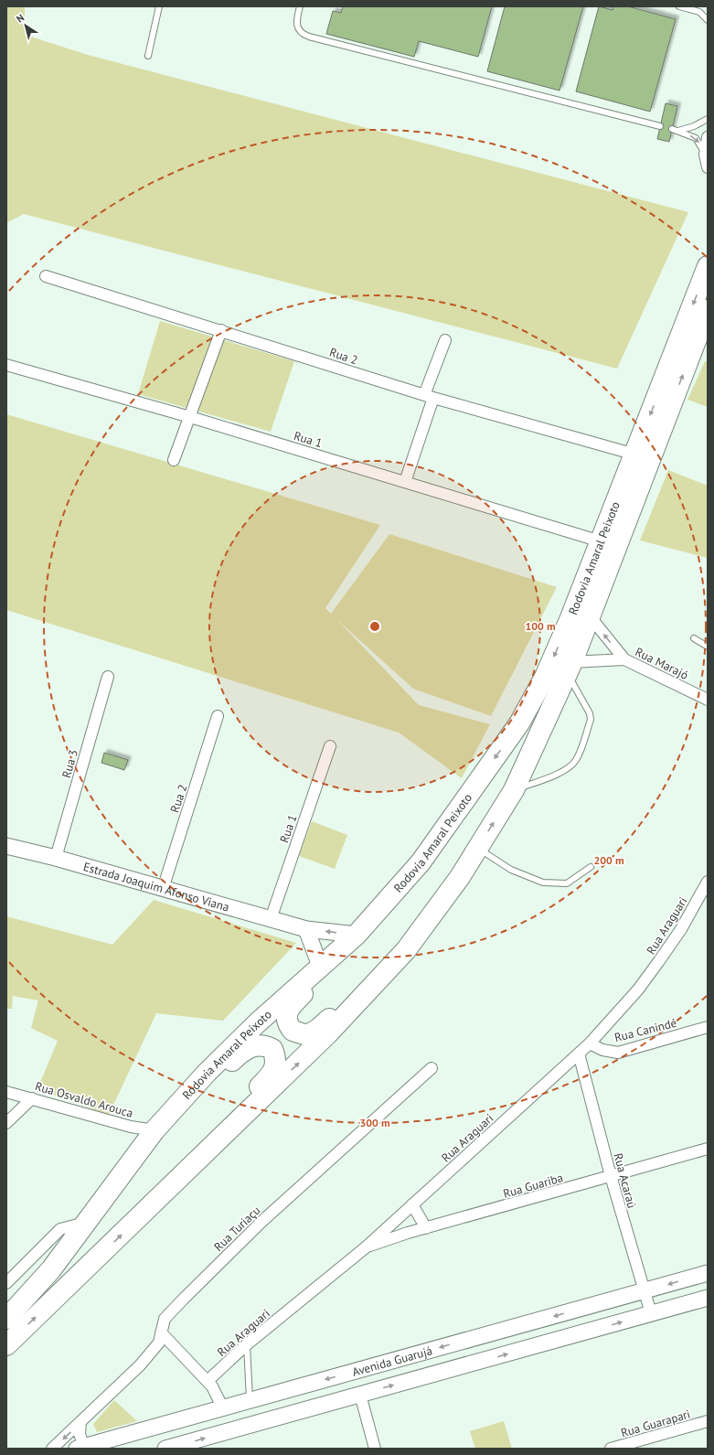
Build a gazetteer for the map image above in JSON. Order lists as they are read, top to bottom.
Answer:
{
  "streets": {
    "highway": ["Rodovia Amaral Peixoto"],
    "street": [
      "Rua 2",
      "Rua 1",
      "Rua Marajó",
      "Rua 3",
      "Estrada Joaquim Afonso Viana",
      "Rua Araguari",
      "Rua Canindé",
      "Rua Osvaldo Arouca",
      "Rua Acaraú",
      "Rua Guariba",
      "Rua Turiaçu",
      "Avenida Guarujá",
      "Rua Guarapari"
    ]
  },
  "crossings": [
    ["Rua 2", "Rodovia Amaral Peixoto"],
    ["Rua 2", "Estrada Joaquim Afonso Viana"],
    ["Rua 1", "Rodovia Amaral Peixoto"],
    ["Rua 1", "Estrada Joaquim Afonso Viana"],
    ["Rodovia Amaral Peixoto", "Rua Marajó"],
    ["Rodovia Amaral Peixoto", "Estrada Joaquim Afonso Viana"],
    ["Rodovia Amaral Peixoto", "Rua Osvaldo Arouca"],
    ["Rua 3", "Estrada Joaquim Afonso Viana"],
    ["Rua Araguari", "Rua Canindé"],
    ["Rua Araguari", "Rua Acaraú"],
    ["Rua Araguari", "Rua Guariba"],
    ["Rua Acaraú", "Rua Guariba"],
    ["Rua Acaraú", "Avenida Guarujá"]
  ],
  "north": "top left",
  "rings": ["100 m", "200 m", "300 m"]
}
